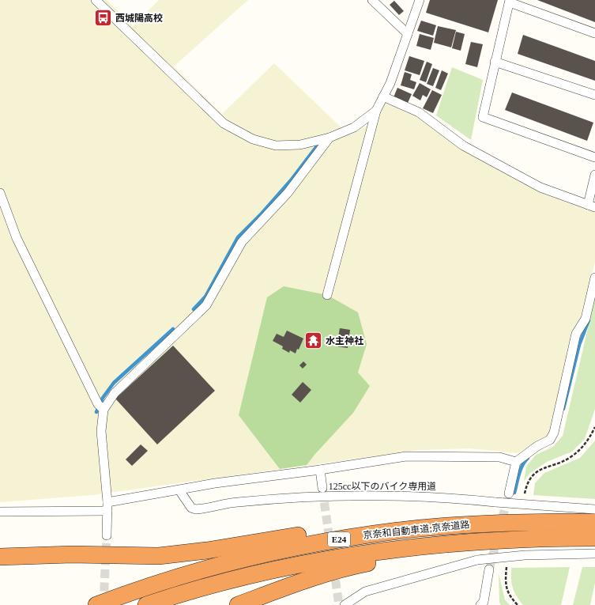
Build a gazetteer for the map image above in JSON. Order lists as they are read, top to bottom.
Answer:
{
  "streets": {
    "highway": ["京奈和自動車道;京奈道路", "E24"],
    "street": ["125cc以下のバイク専用道"]
  },
  "crossings": [
    ["125cc以下のバイク専用道", "京奈和自動車道;京奈道路"]
  ],
  "places": {
    "bus stop": ["西城陽高校"],
    "temple": ["水主神社"]
  }
}
